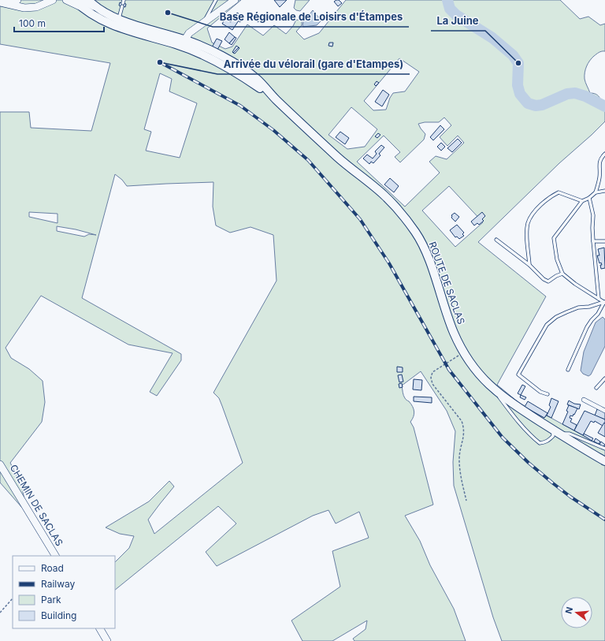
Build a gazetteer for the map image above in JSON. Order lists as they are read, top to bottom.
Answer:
{
  "streets": {
    "main road": ["ROUTE DE SACLAS"],
    "street": ["CHEMIN DE SACLAS"]
  },
  "places": ["Base Régionale de Loisirs d'Étampes", "Arrivée du vélorail (gare d'Etampes)", "La Juine"],
  "legend": [
    "Road",
    "Railway",
    "Park",
    "Building"
  ],
  "scale_bar": "100 m",
  "north": "left"
}
